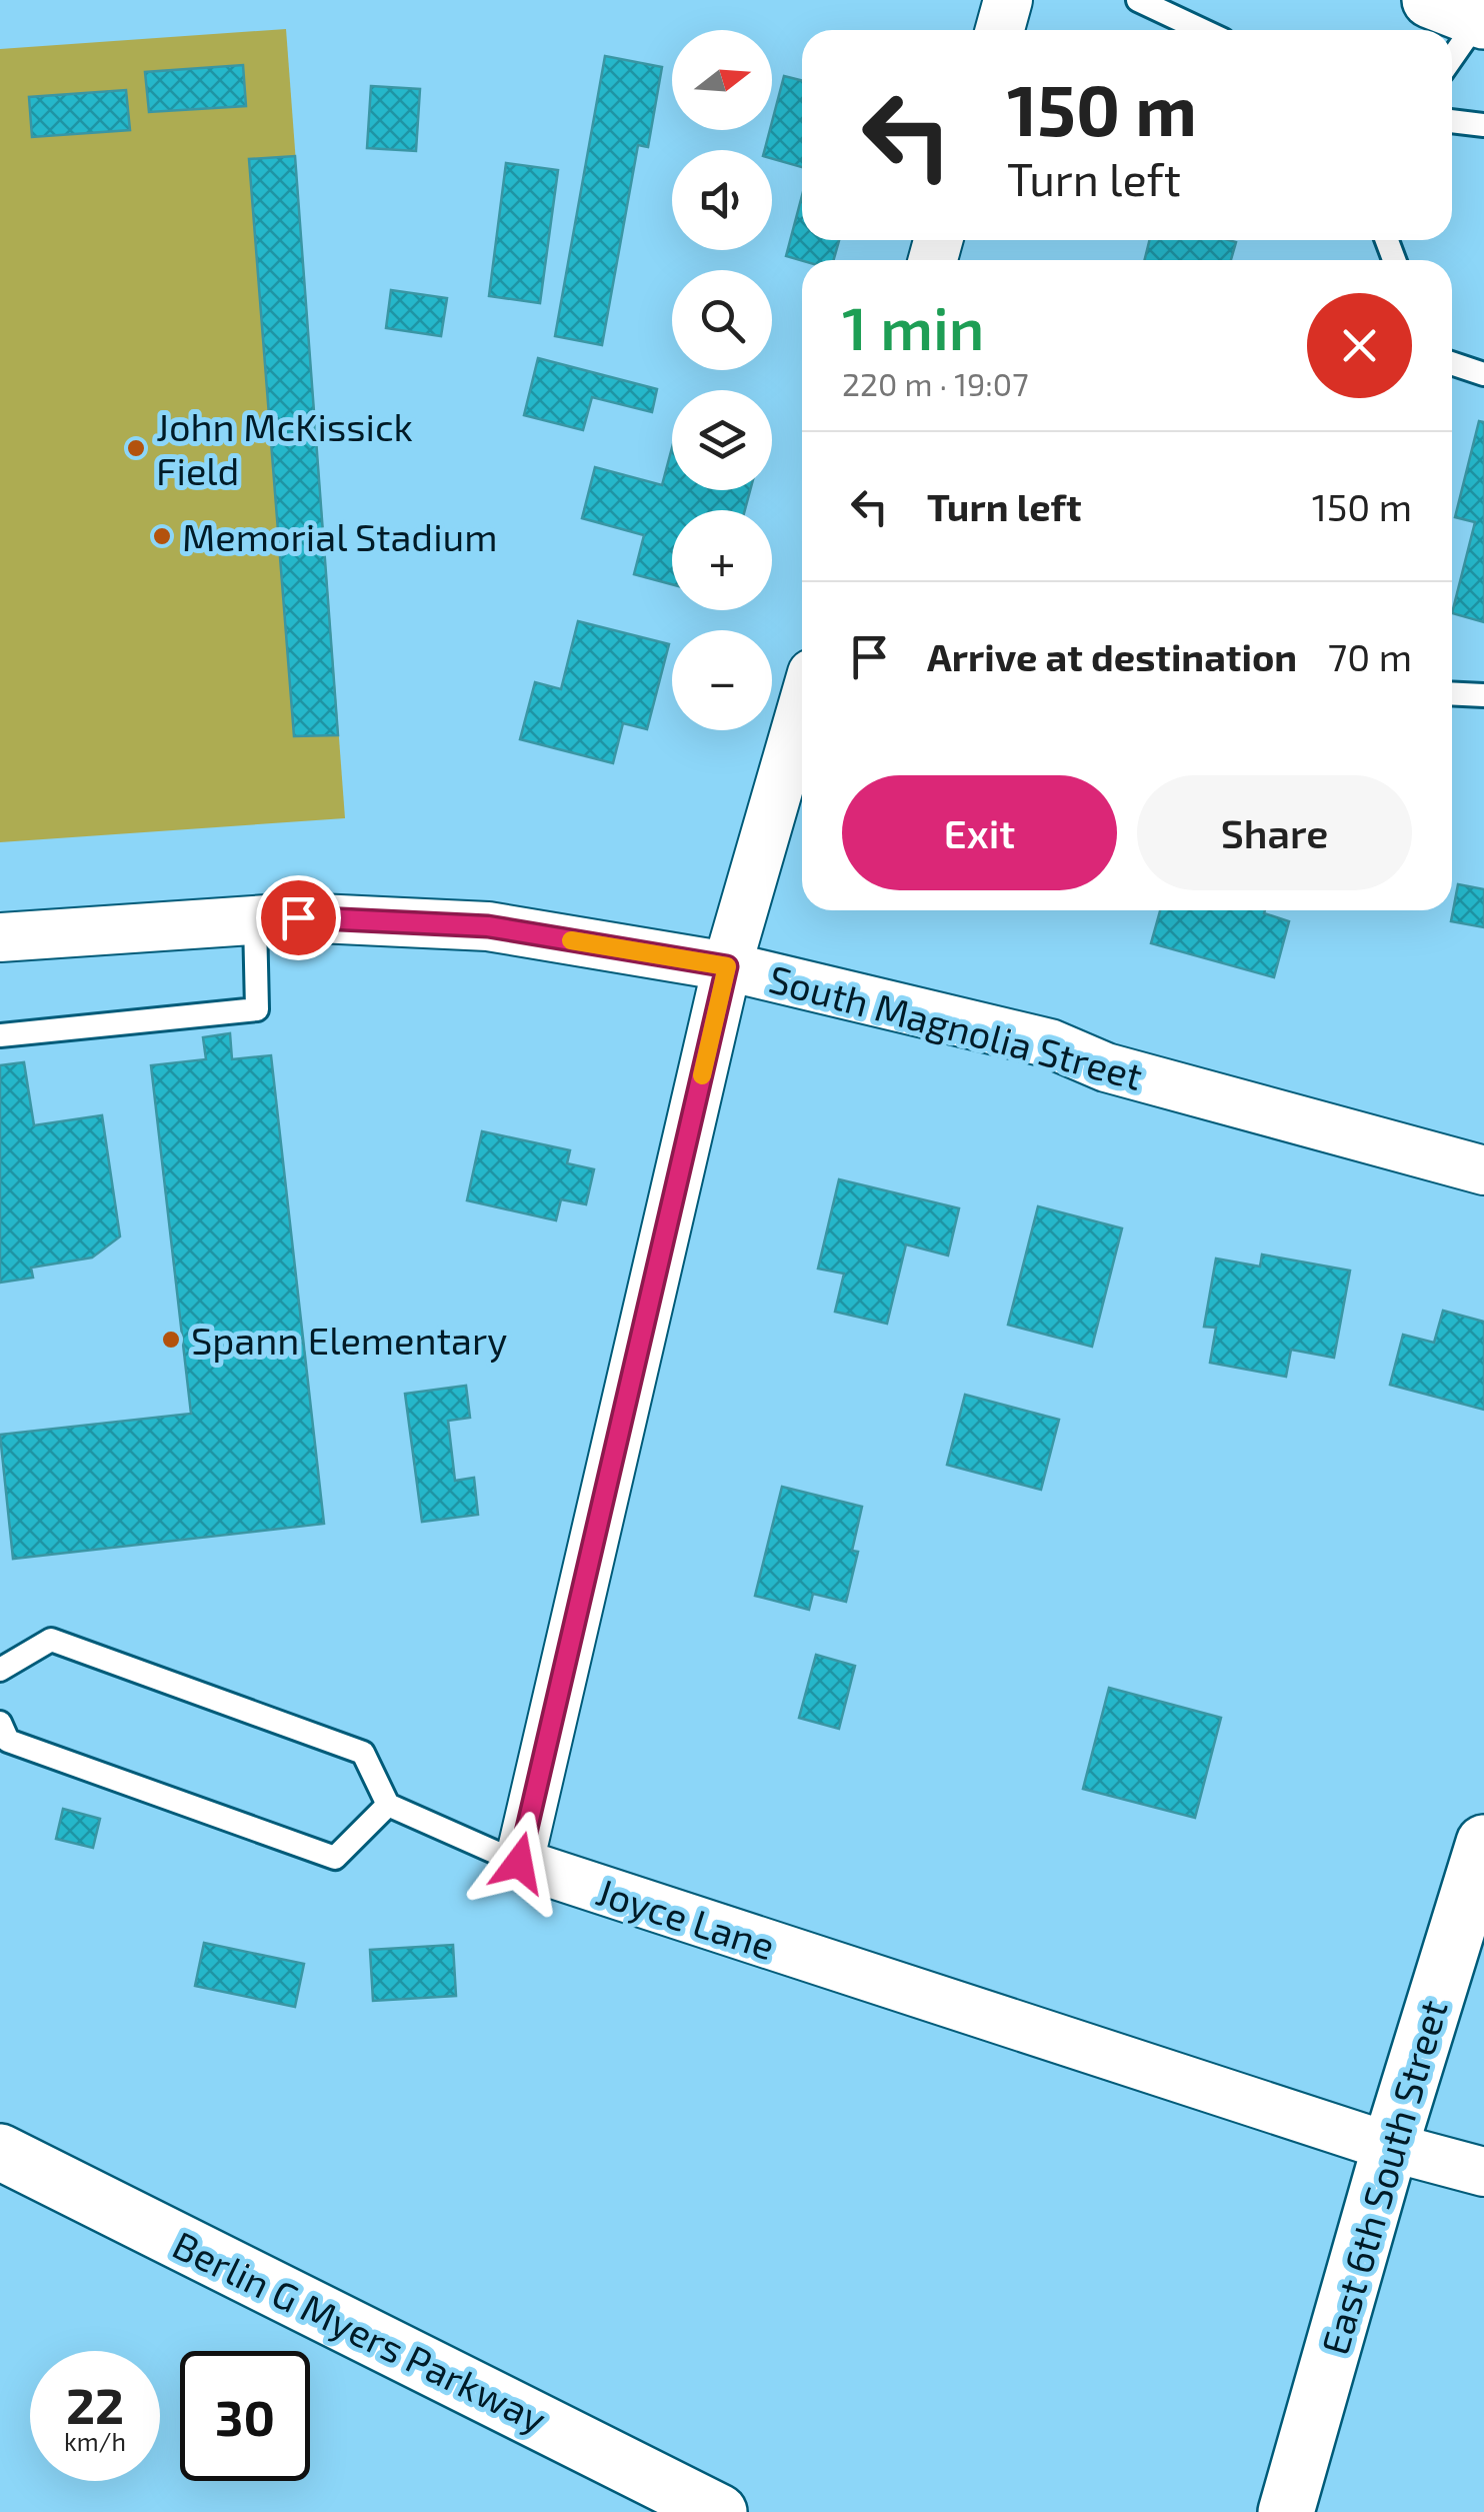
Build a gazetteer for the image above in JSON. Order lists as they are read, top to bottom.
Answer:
{
  "streets": {
    "main road": ["East 6th South Street", "Berlin G Myers Parkway"],
    "street": ["South Magnolia Street", "Joyce Lane"]
  },
  "crossings": [
    ["Joyce Lane", "East 6th South Street"]
  ],
  "places": ["John McKissick Field", "Memorial Stadium", "Spann Elementary"],
  "north": "right",
  "page": {
    "map_buttons": ["+", "−"],
    "turn": ["150 m", "Turn left"],
    "heading": ["1 min", "220 m · 19:07"],
    "list": [
      {
        "name": "Turn left",
        "value": "150 m"
      },
      {
        "name": "Arrive at destination",
        "value": "70 m"
      }
    ],
    "buttons": ["Exit", "Share"],
    "speed": "22 km/h",
    "limit": "30"
  }
}
